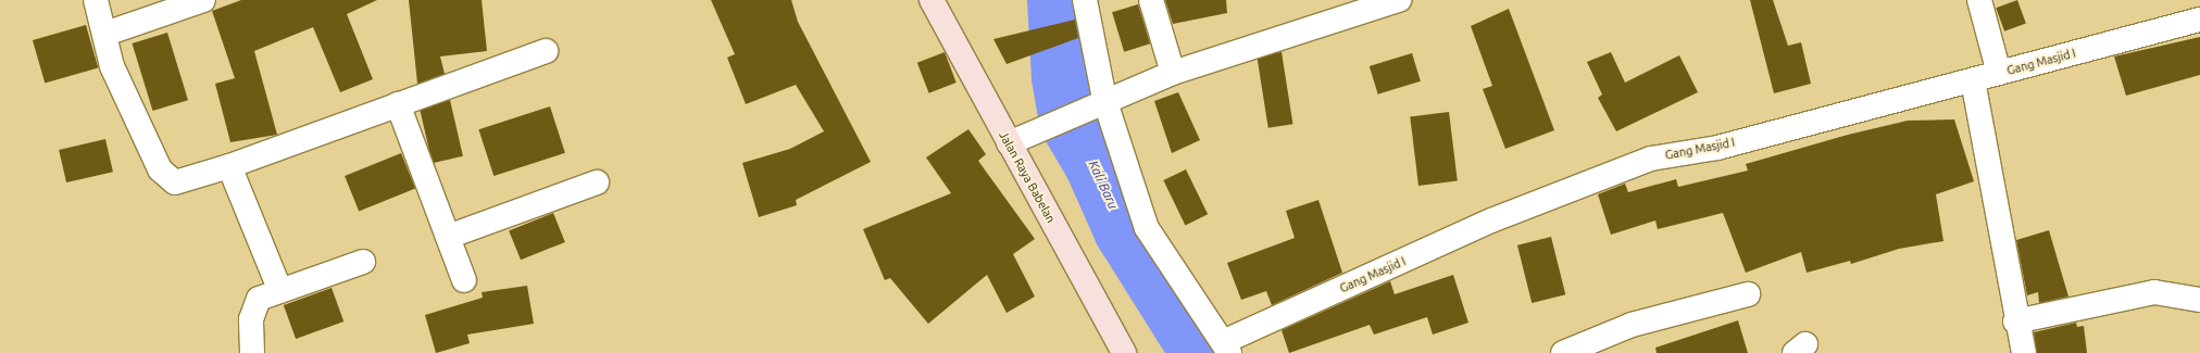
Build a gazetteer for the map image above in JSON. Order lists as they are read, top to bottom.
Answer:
{
  "streets": {
    "main road": ["Jalan Raya Babelan"],
    "street": ["Gang Masjid I"]
  },
  "water": ["Kali Baru"]
}
